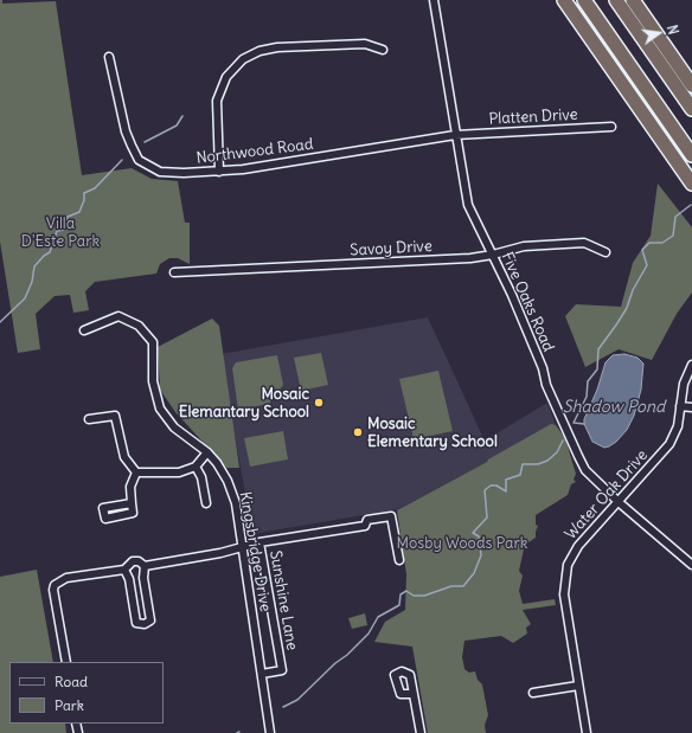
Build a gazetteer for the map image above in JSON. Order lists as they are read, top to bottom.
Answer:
{
  "streets": {
    "street": [
      "Platten Drive",
      "Northwood Road",
      "Savoy Drive",
      "Five Oaks Road",
      "Water Oak Drive",
      "Kingsbridge Drive",
      "Sunshine Lane"
    ]
  },
  "crossings": [
    ["Platten Drive", "Northwood Road"],
    ["Platten Drive", "Five Oaks Road"],
    ["Northwood Road", "Five Oaks Road"],
    ["Savoy Drive", "Five Oaks Road"],
    ["Five Oaks Road", "Water Oak Drive"],
    ["Kingsbridge Drive", "Sunshine Lane"]
  ],
  "water": ["Shadow Pond"],
  "parks": ["Villa D'Este Park", "Mosby Woods Park"],
  "places": ["Mosaic Elemantary School", "Mosaic Elementary School"],
  "legend": ["Road", "Park"],
  "north": "right"
}
